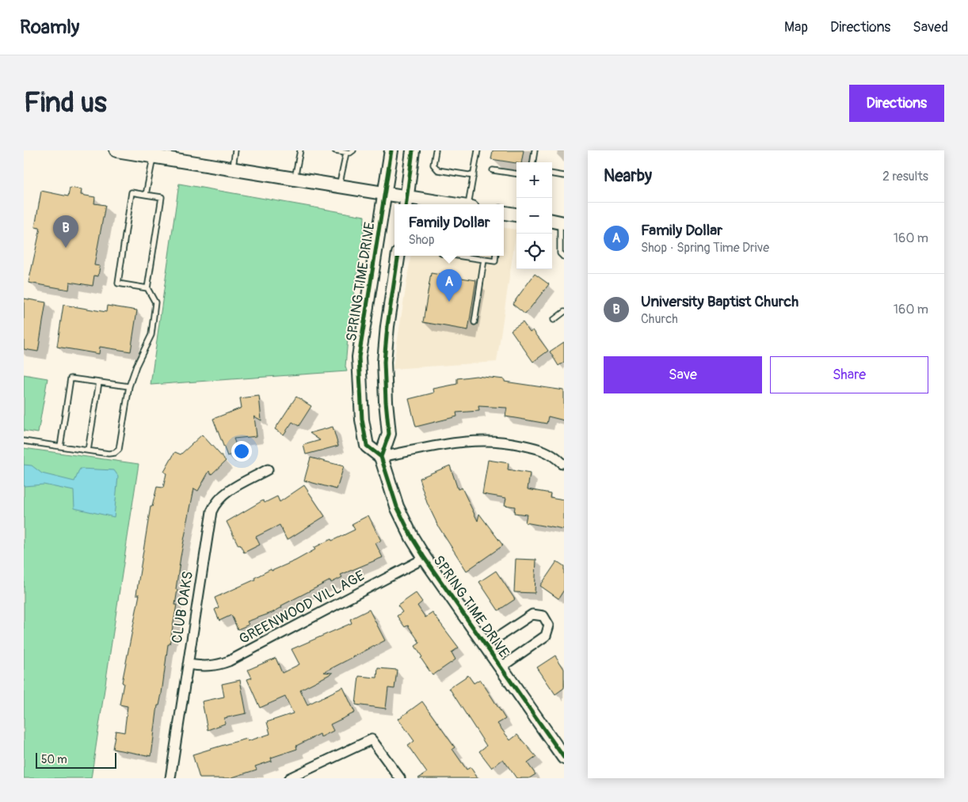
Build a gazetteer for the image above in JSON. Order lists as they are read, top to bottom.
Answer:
{
  "streets": {
    "street": ["SPRING TIME DRIVE", "CLUB OAKS", "GREENWOOD VILLAGE"]
  },
  "crossings": [
    ["SPRING TIME DRIVE", "GREENWOOD VILLAGE"],
    ["CLUB OAKS", "GREENWOOD VILLAGE"]
  ],
  "scale_bar": "50 m",
  "page": {
    "header": "Roamly",
    "nav": ["Map", "Directions", "Saved"],
    "buttons": [
      "Directions",
      ["Save", "Share"]
    ],
    "title": "Find us",
    "heading": ["Nearby", "2 results"],
    "map_buttons": ["+", "−"],
    "list": [
      {
        "mark": "A",
        "name": "Family Dollar",
        "note": "Shop · Spring Time Drive",
        "value": "160 m"
      },
      {
        "mark": "B",
        "name": "University Baptist Church",
        "note": "Church",
        "value": "160 m"
      }
    ],
    "popup": ["Family Dollar", "Shop"],
    "pins": ["B", "A"],
    "scale": "50 m"
  }
}
